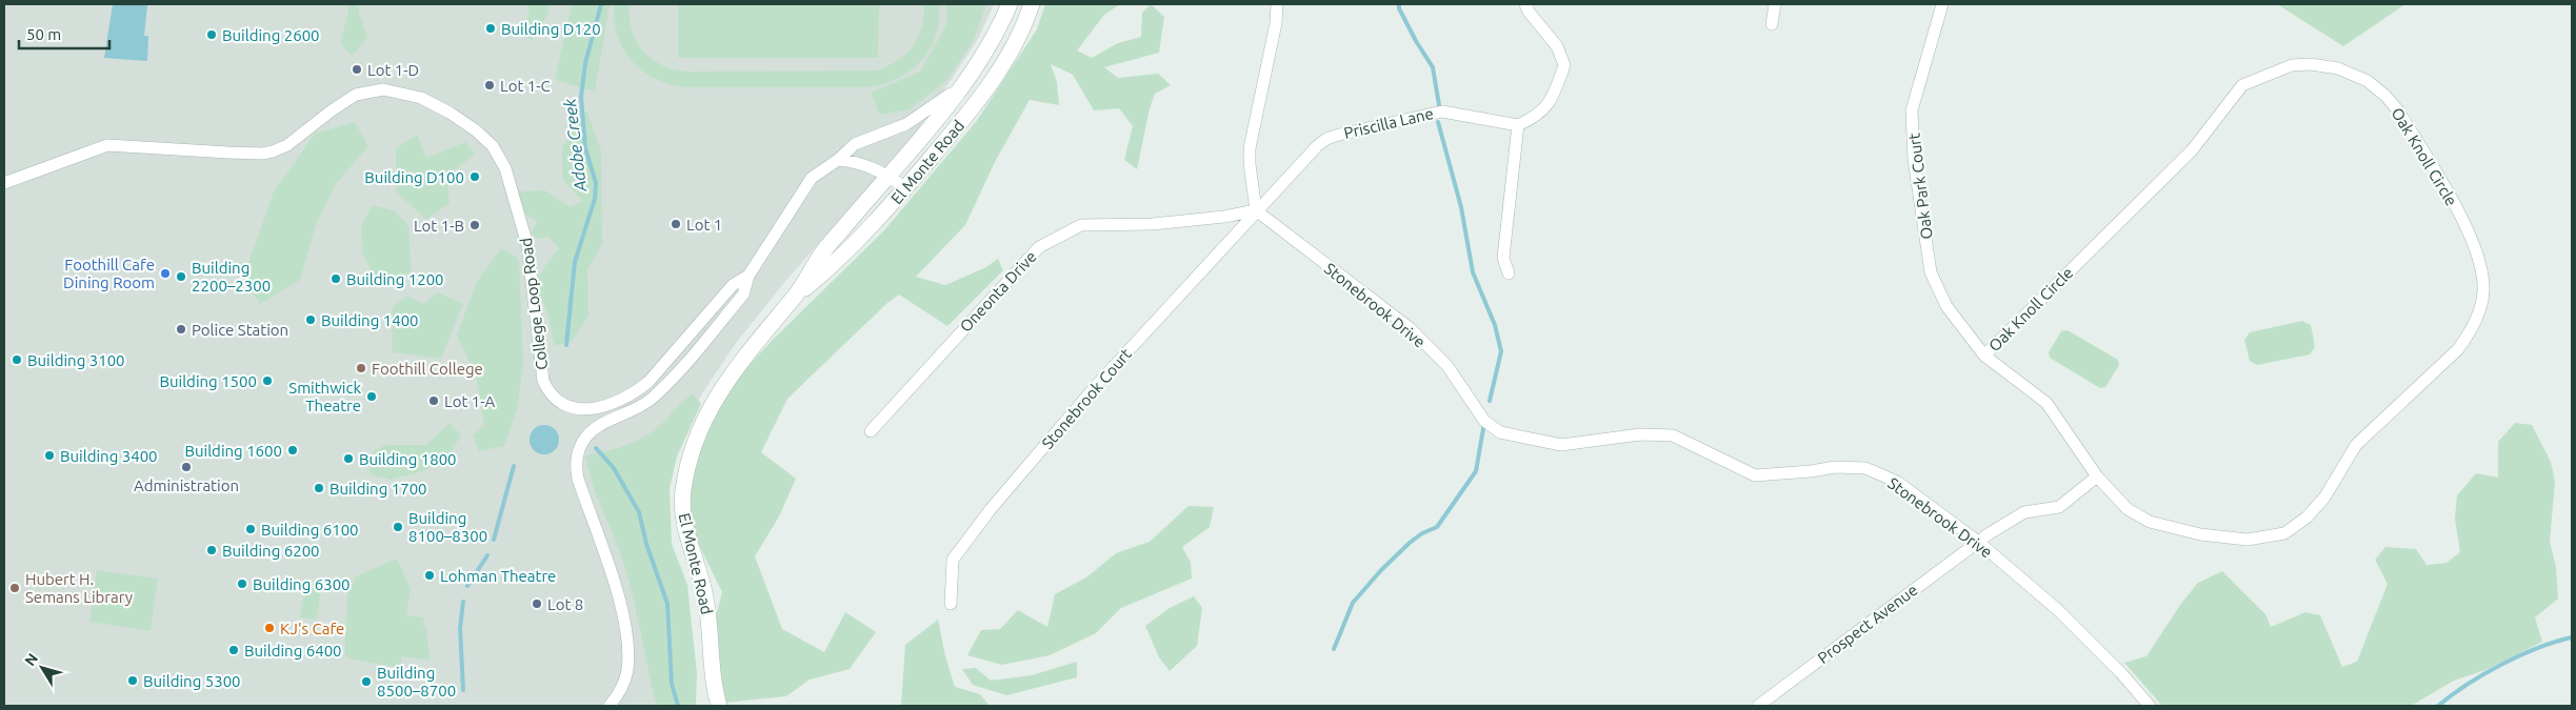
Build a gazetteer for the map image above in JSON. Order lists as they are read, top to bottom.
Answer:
{
  "streets": {
    "street": [
      "Priscilla Lane",
      "Oak Knoll Circle",
      "El Monte Road",
      "Oak Park Court",
      "Oneonta Drive",
      "College Loop Road",
      "Stonebrook Drive",
      "Stonebrook Court",
      "Prospect Avenue"
    ]
  },
  "crossings": [
    ["Priscilla Lane", "Oneonta Drive"],
    ["Priscilla Lane", "Stonebrook Drive"],
    ["Priscilla Lane", "Stonebrook Court"],
    ["Oak Knoll Circle", "Oak Park Court"],
    ["El Monte Road", "College Loop Road"],
    ["Oneonta Drive", "Stonebrook Drive"],
    ["Oneonta Drive", "Stonebrook Court"],
    ["Stonebrook Drive", "Stonebrook Court"],
    ["Stonebrook Drive", "Prospect Avenue"]
  ],
  "water": ["Adobe Creek"],
  "places": [
    "Building D120",
    "Building 2600",
    "Lot 1-D",
    "Lot 1-C",
    "Building D100",
    "Lot 1",
    "Lot 1-B",
    "Foothill Cafe Dining Room",
    "Building 2200–2300",
    "Building 1200",
    "Building 1400",
    "Police Station",
    "Building 3100",
    "Foothill College",
    "Building 1500",
    "Smithwick Theatre",
    "Lot 1-A",
    "Building 1600",
    "Building 3400",
    "Building 1800",
    "Administration",
    "Building 1700",
    "Building 8100–8300",
    "Building 6100",
    "Building 6200",
    "Lohman Theatre",
    "Building 6300",
    "Hubert H. Semans Library",
    "Lot 8",
    "KJ's Cafe",
    "Building 6400",
    "Building 5300",
    "Building 8500–8700"
  ],
  "scale_bar": "50 m",
  "north": "top left"
}
